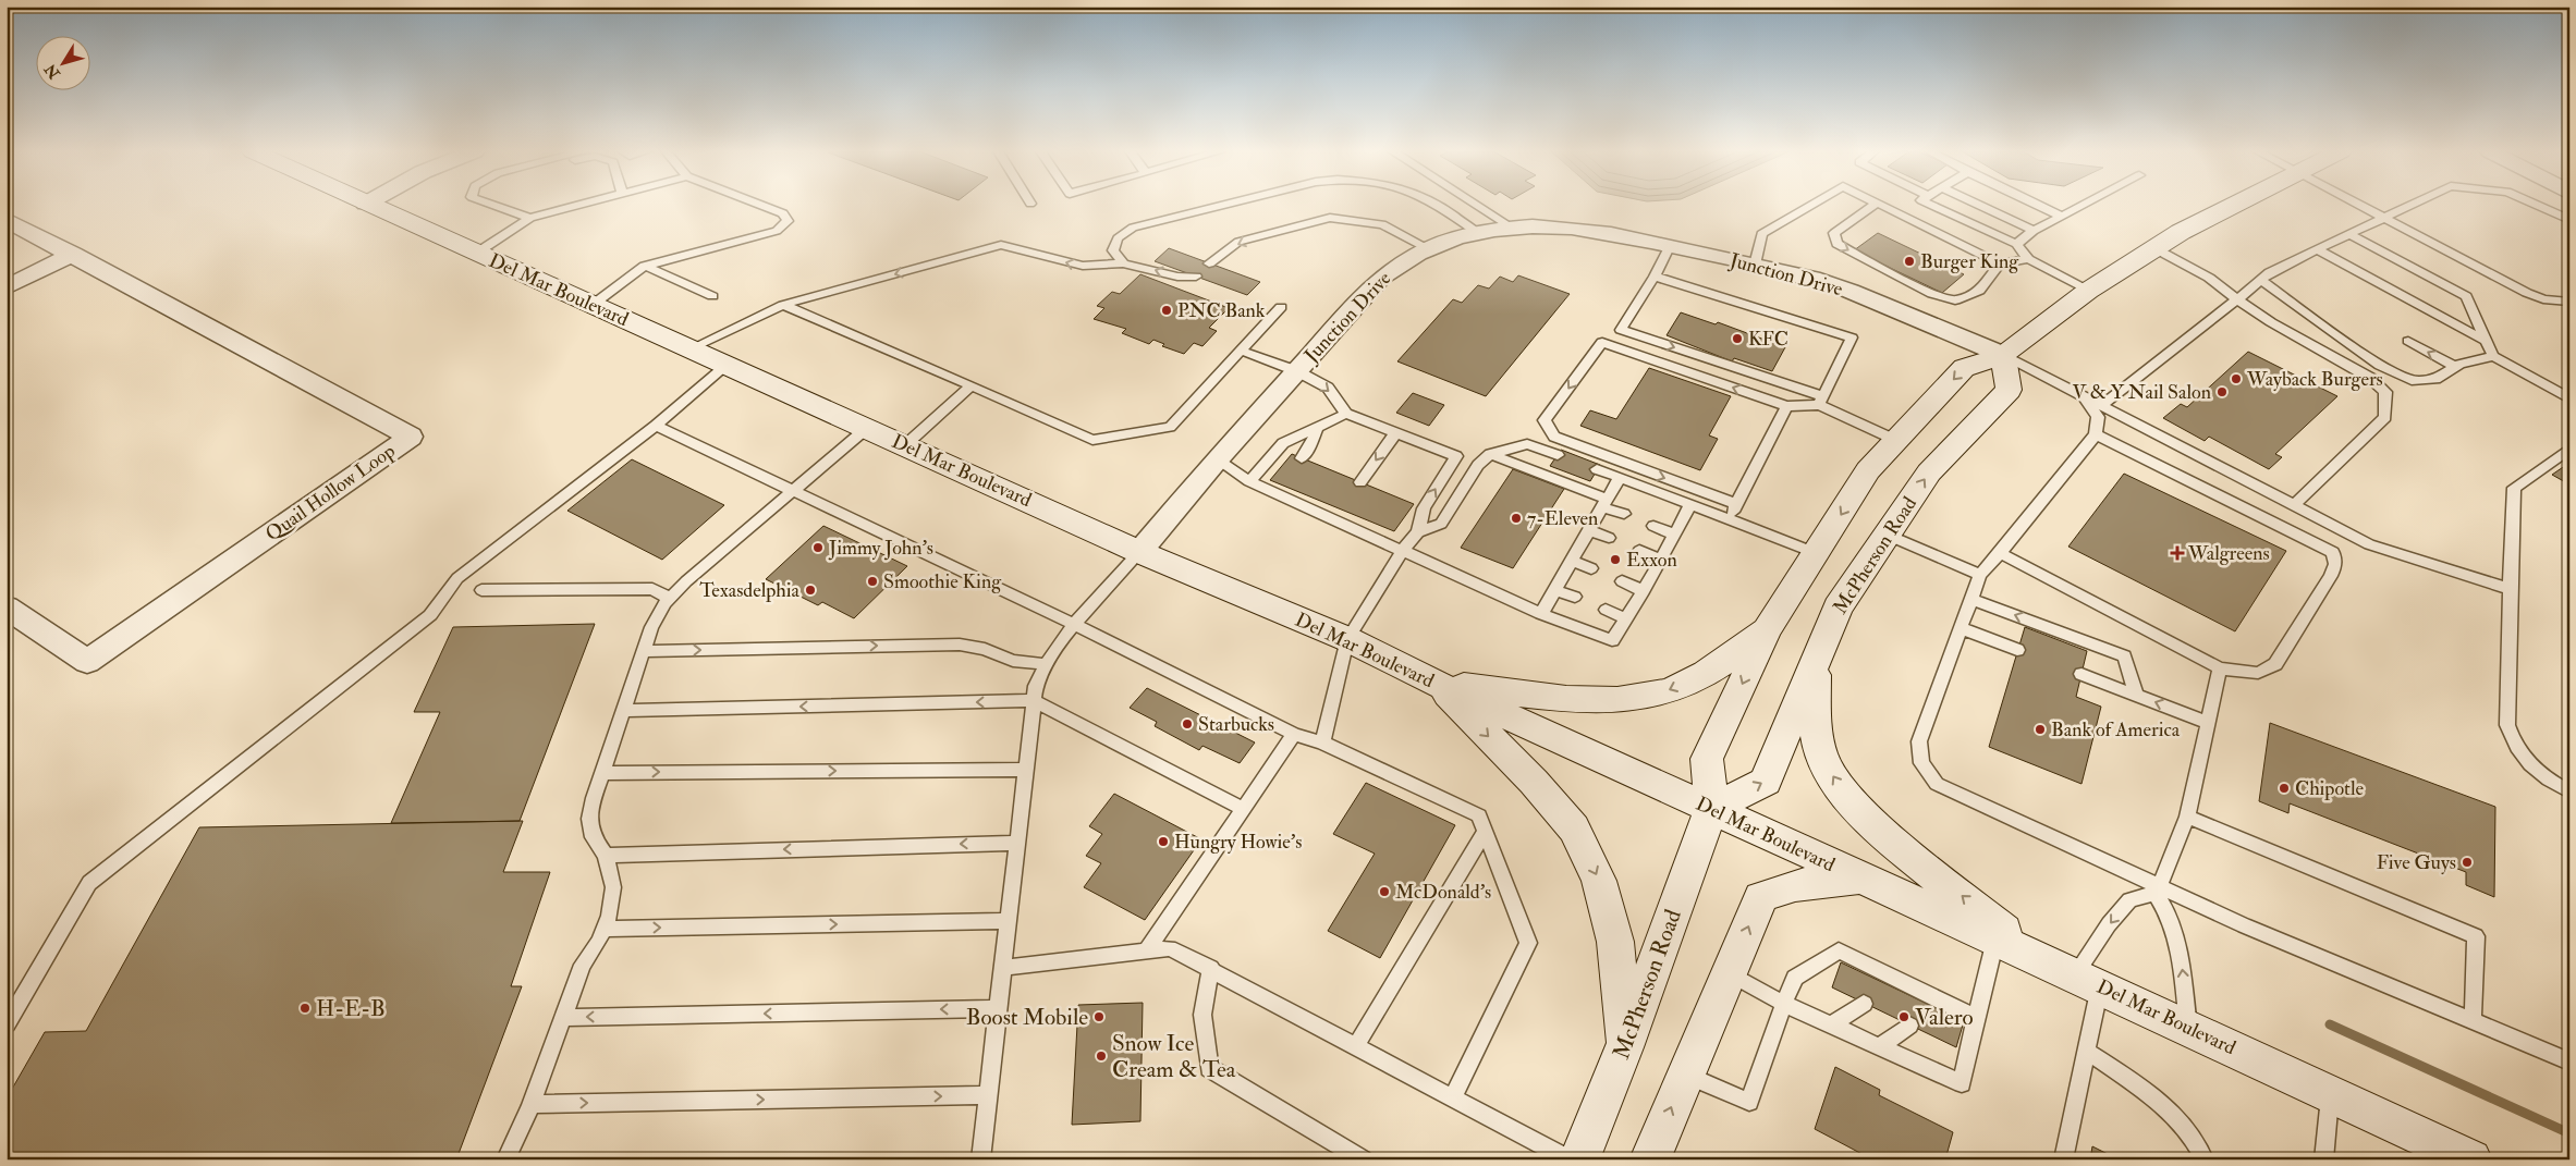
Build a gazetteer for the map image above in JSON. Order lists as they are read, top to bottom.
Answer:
{
  "streets": {
    "main road": ["Del Mar Boulevard", "McPherson Road"],
    "street": ["Junction Drive", "Quail Hollow Loop"]
  },
  "crossings": [
    ["Junction Drive", "Del Mar Boulevard"],
    ["Junction Drive", "McPherson Road"],
    ["Del Mar Boulevard", "McPherson Road"]
  ],
  "places": {
    "other": [
      "Burger King",
      "PNC Bank",
      "KFC",
      "Wayback Burgers",
      "V & Y Nail Salon",
      "7-Eleven",
      "Jimmy John's",
      "Exxon",
      "Smoothie King",
      "Texasdelphia",
      "Starbucks",
      "Bank of America",
      "Chipotle",
      "Hungry Howie's",
      "Five Guys",
      "McDonald's",
      "H-E-B",
      "Boost Mobile",
      "Valero",
      "Snow Ice Cream & Tea"
    ],
    "health": ["Walgreens"]
  },
  "north": "bottom left"
}
